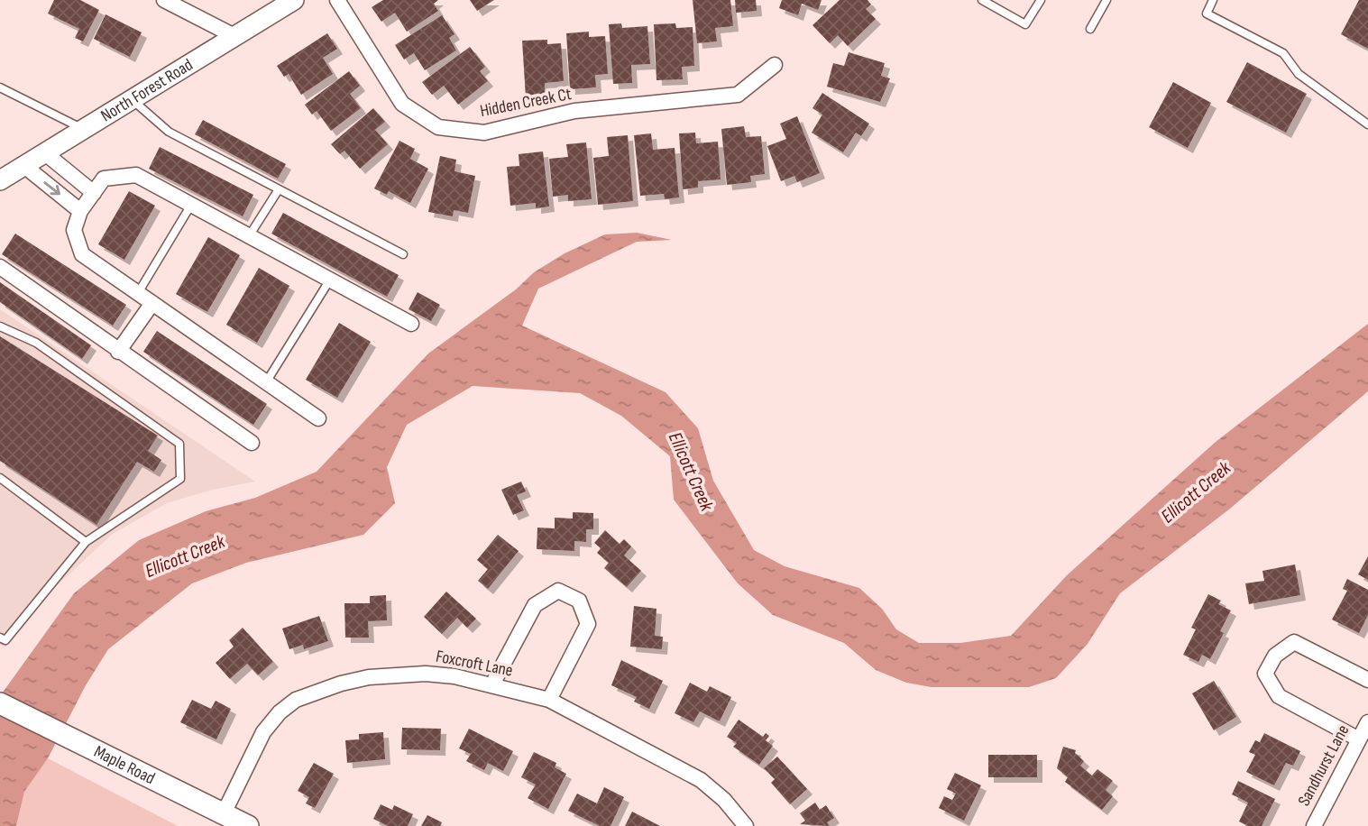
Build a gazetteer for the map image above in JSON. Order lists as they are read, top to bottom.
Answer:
{
  "streets": {
    "main road": ["Maple Road"],
    "street": [
      "North Forest Road",
      "Hidden Creek Ct",
      "Foxcroft Lane",
      "Sandhurst Lane"
    ]
  },
  "crossings": [
    ["Foxcroft Lane", "Maple Road"]
  ],
  "water": ["Ellicott Creek"]
}
